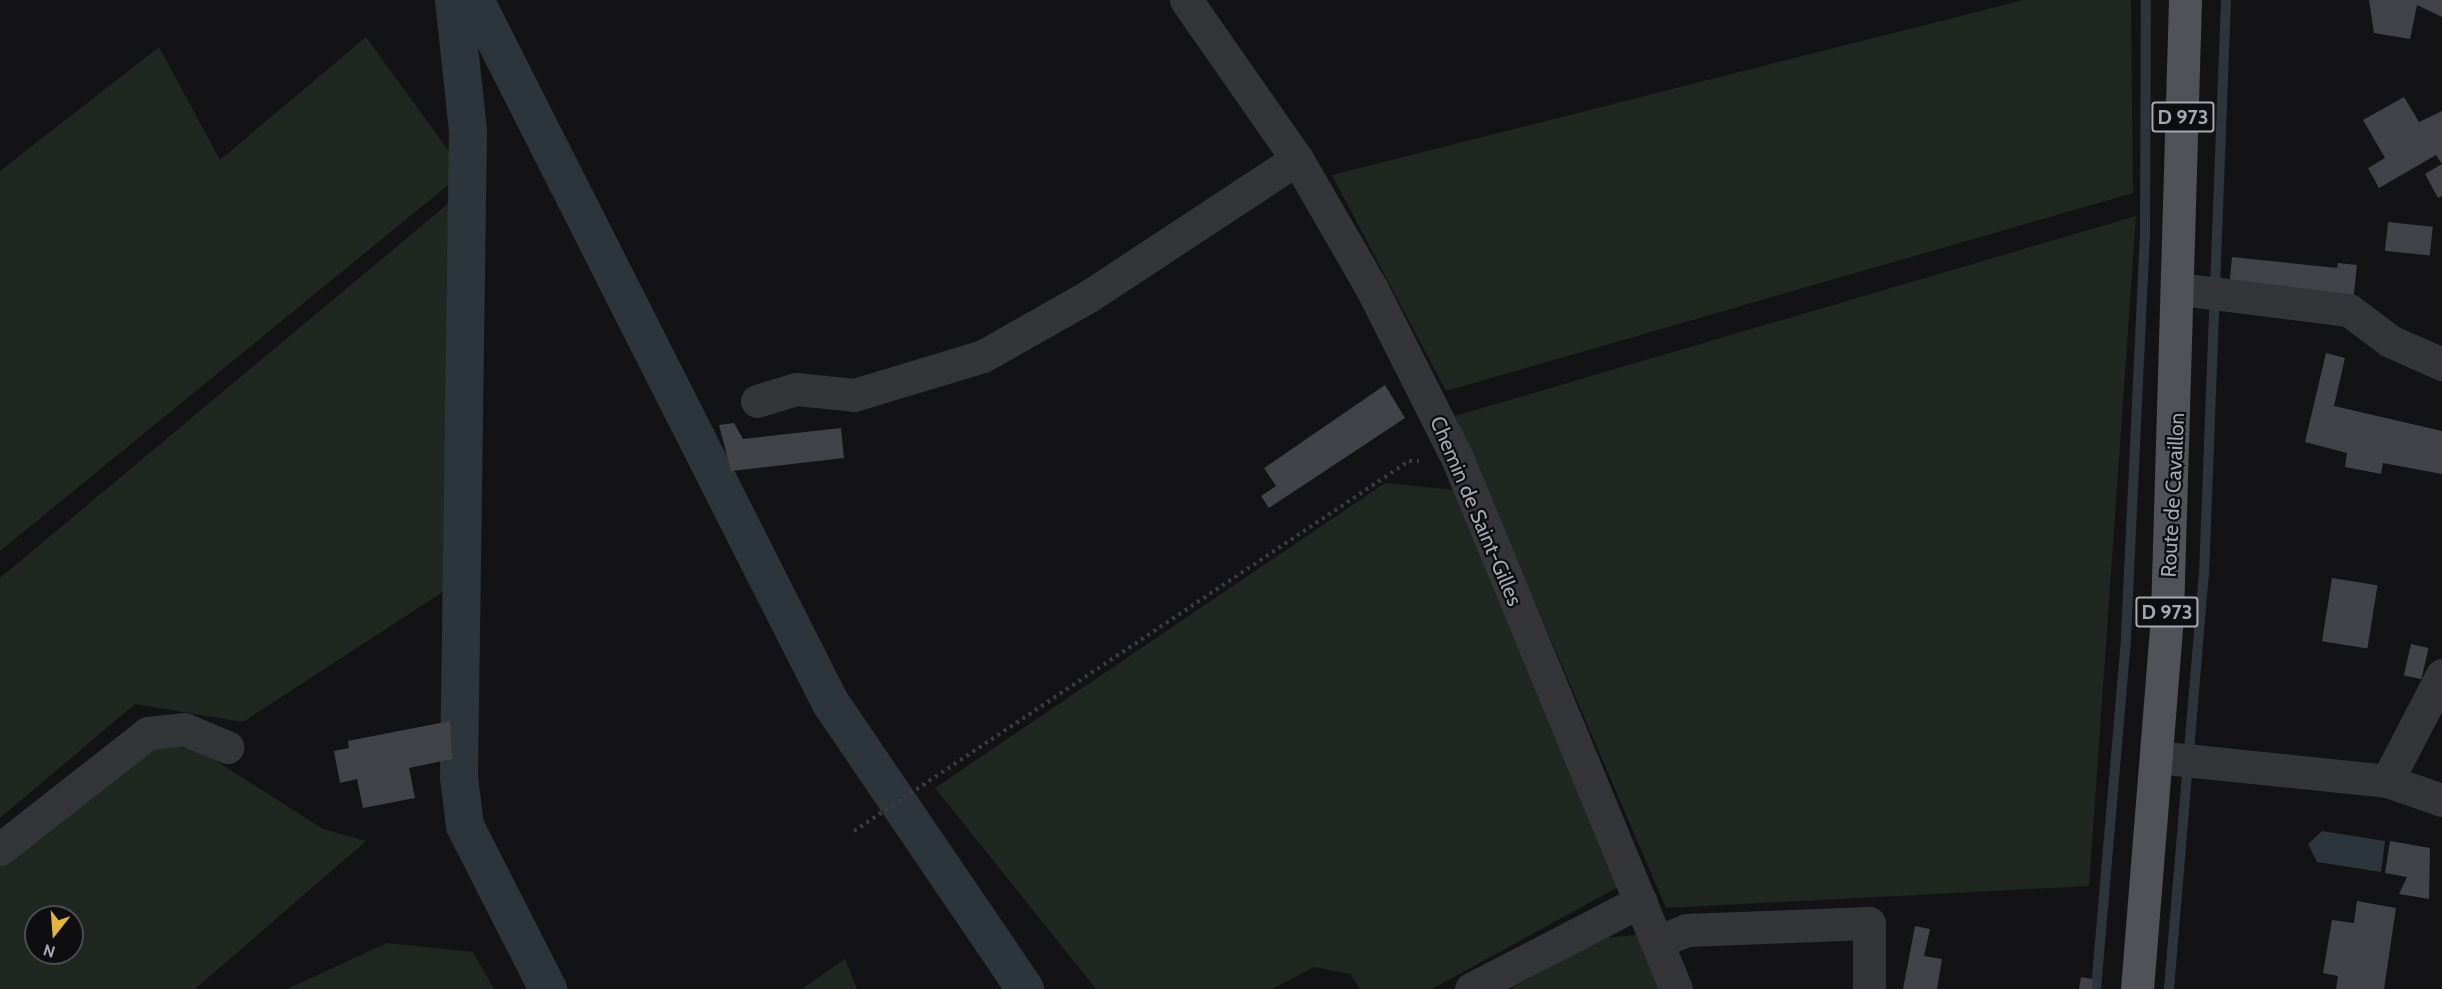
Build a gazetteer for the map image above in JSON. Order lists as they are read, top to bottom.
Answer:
{
  "streets": {
    "main road": ["D 973", "Route de Cavaillon"],
    "street": ["Chemin de Saint-Gilles"]
  },
  "north": "bottom"
}
